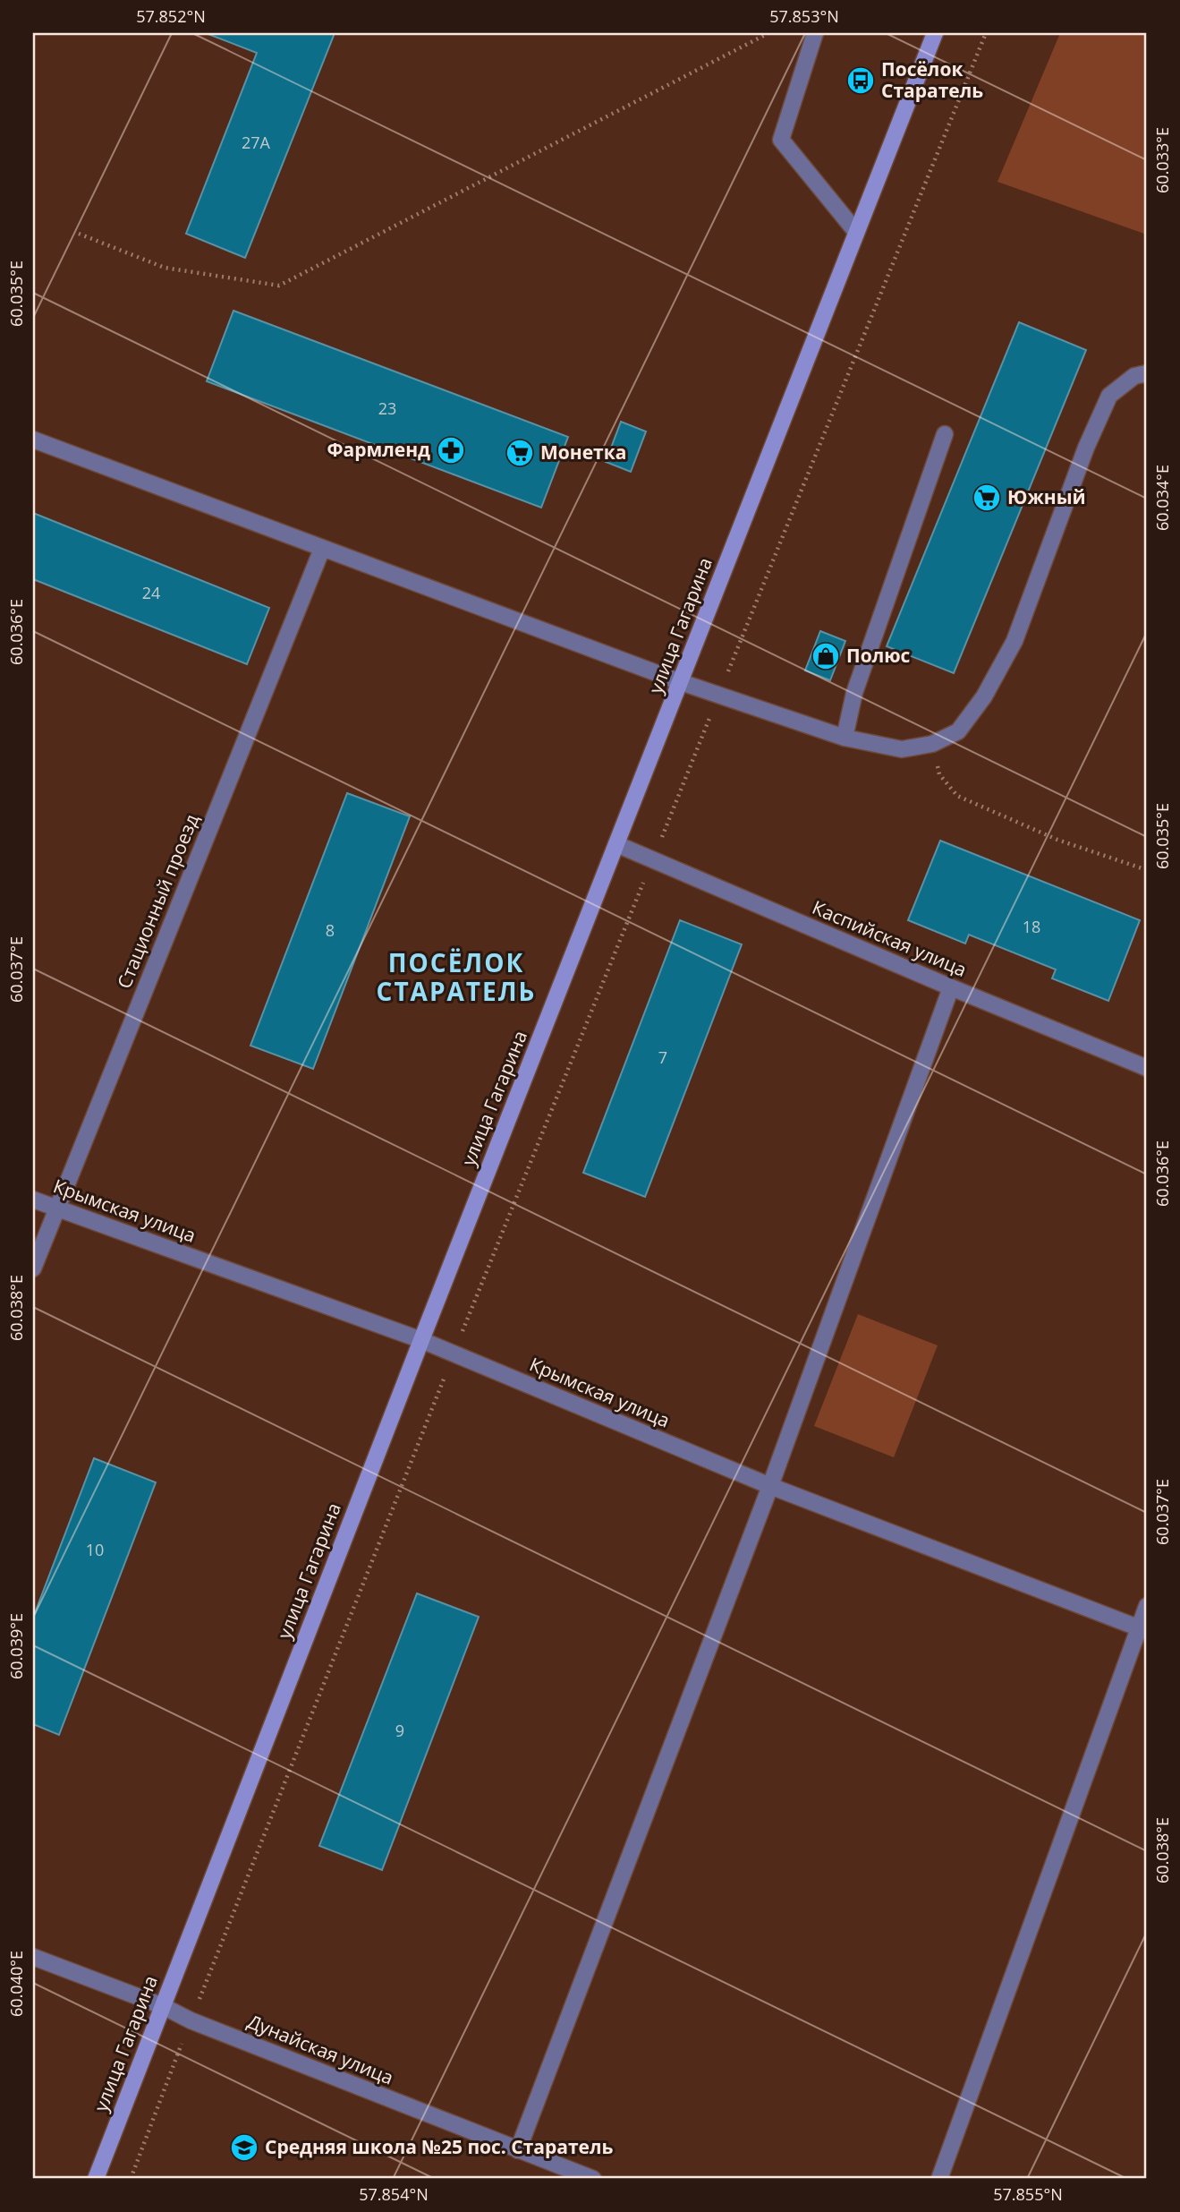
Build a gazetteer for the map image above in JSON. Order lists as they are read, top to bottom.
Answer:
{
  "streets": {
    "street": [
      "улица Гагарина",
      "Стационный проезд",
      "Каспийская улица",
      "Крымская улица",
      "Дунайская улица"
    ]
  },
  "crossings": [
    ["улица Гагарина", "Каспийская улица"],
    ["улица Гагарина", "Крымская улица"],
    ["улица Гагарина", "Дунайская улица"],
    ["Стационный проезд", "Крымская улица"]
  ],
  "districts": ["ПОСЁЛОК СТАРАТЕЛЬ"],
  "places": {
    "bus stop": ["Посёлок Старатель"],
    "pharmacy": ["Фармленд"],
    "supermarket": ["Монетка", "Южный"],
    "shop": ["Полюс"],
    "school or university": ["Средняя школа №25 пос. Старатель"]
  },
  "house_numbers": [
    "27А",
    "23",
    "24",
    "18",
    "8",
    "7",
    "10",
    "9"
  ],
  "coordinates": [
    "57.852°N",
    "57.853°N",
    "60.033°E",
    "60.035°E",
    "60.034°E",
    "60.036°E",
    "60.037°E",
    "60.038°E",
    "60.039°E",
    "60.040°E",
    "57.854°N",
    "57.855°N"
  ]
}
